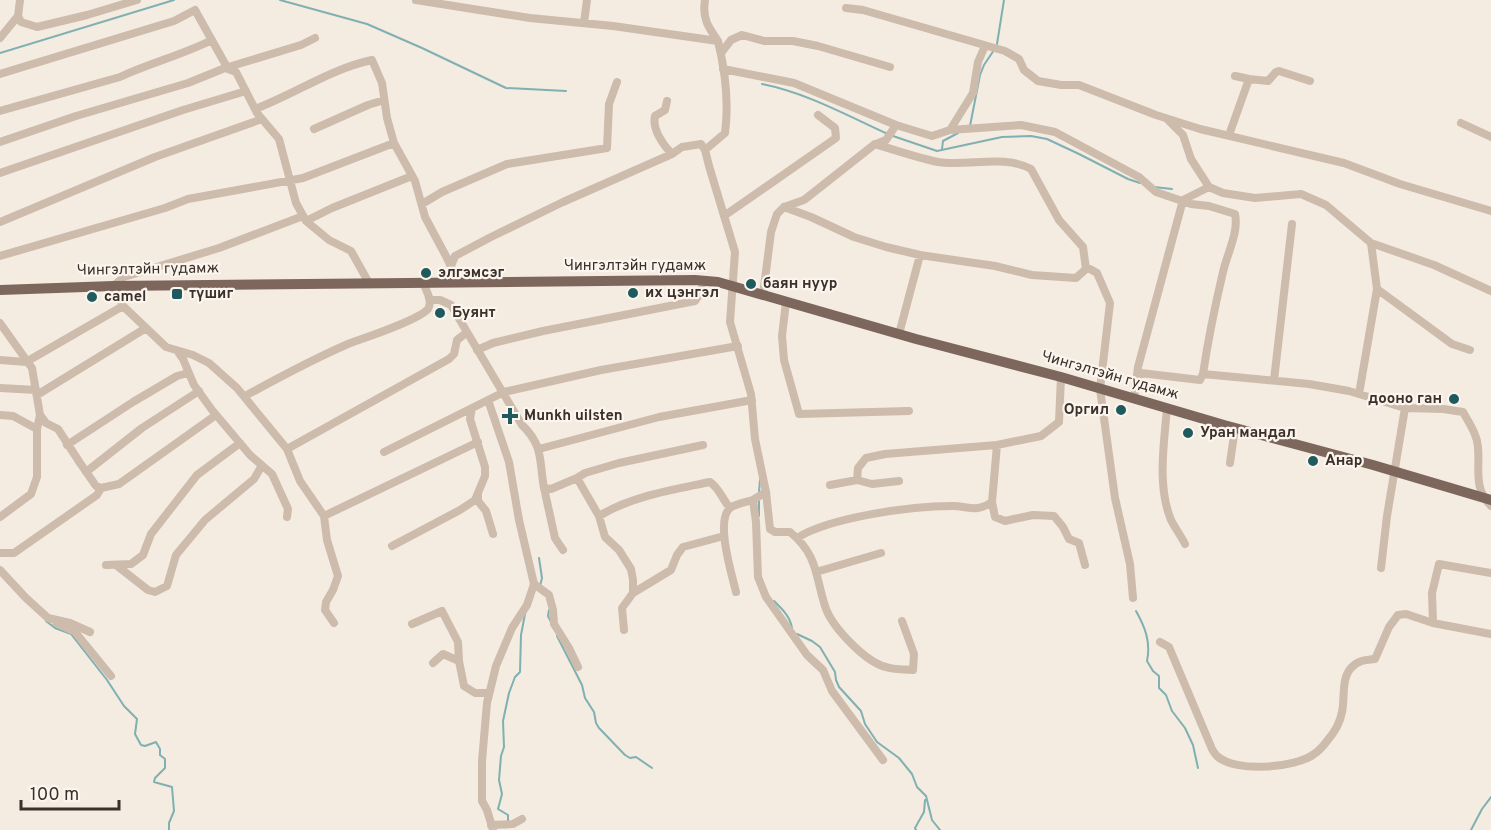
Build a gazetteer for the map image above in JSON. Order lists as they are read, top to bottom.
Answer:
{
  "streets": {
    "main road": ["Чингэлтэйн гудамж"]
  },
  "places": {
    "other": [
      "элгэмсэг",
      "баян нуур",
      "их цэнгэл",
      "camel",
      "Буянт",
      "дооно ган",
      "Оргил",
      "Уран мандал",
      "Анар"
    ],
    "transit": ["түшиг"],
    "health": ["Munkh uilsten"]
  },
  "scale_bar": "100 m"
}
